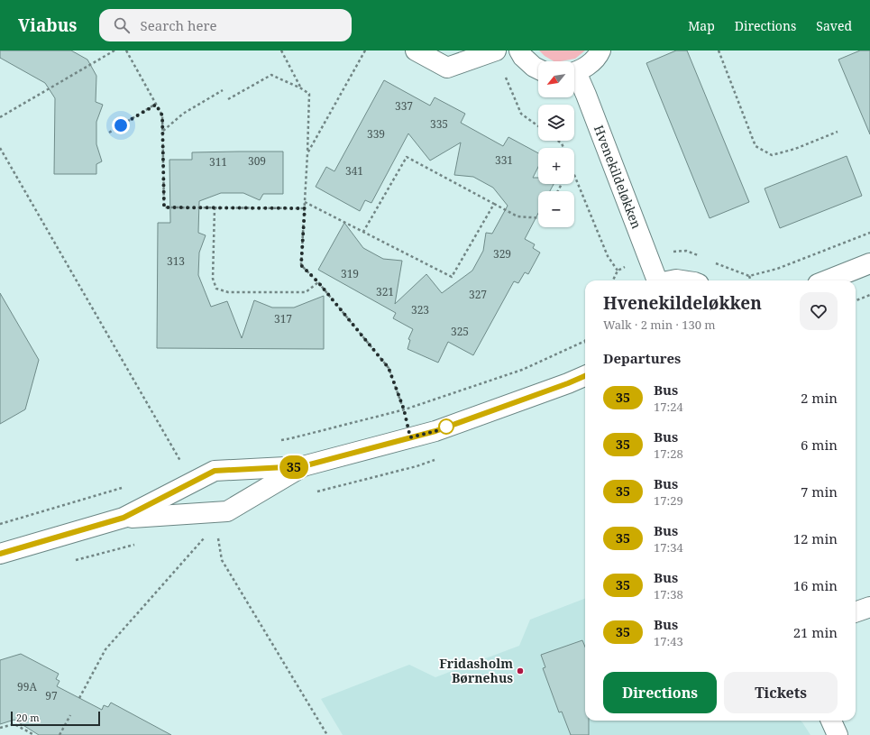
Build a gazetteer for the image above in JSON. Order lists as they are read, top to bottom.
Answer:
{
  "streets": {
    "street": ["Hvenekildeløkken"]
  },
  "places": ["Fridasholm Børnehus"],
  "lines": ["bus line 35"],
  "house_numbers": [
    "337",
    "335",
    "339",
    "331",
    "309",
    "311",
    "341",
    "329",
    "313",
    "319",
    "321",
    "327",
    "323",
    "317",
    "325",
    "99A",
    "97"
  ],
  "scale_bar": "20 m",
  "north": "bottom left",
  "page": {
    "header": "Viabus",
    "search": "Search here",
    "nav": ["Map", "Directions", "Saved"],
    "on_map": "35",
    "map_buttons": ["+", "−"],
    "heading": [
      ["Hvenekildeløkken", "Walk · 2 min · 130 m"],
      "Departures"
    ],
    "list": [
      {
        "mark": "35",
        "name": "Bus",
        "note": "17:24",
        "value": "2 min"
      },
      {
        "mark": "35",
        "name": "Bus",
        "note": "17:28",
        "value": "6 min"
      },
      {
        "mark": "35",
        "name": "Bus",
        "note": "17:29",
        "value": "7 min"
      },
      {
        "mark": "35",
        "name": "Bus",
        "note": "17:34",
        "value": "12 min"
      },
      {
        "mark": "35",
        "name": "Bus",
        "note": "17:38",
        "value": "16 min"
      },
      {
        "mark": "35",
        "name": "Bus",
        "note": "17:43",
        "value": "21 min"
      }
    ],
    "buttons": ["Directions", "Tickets"],
    "scale": "20 m"
  }
}
